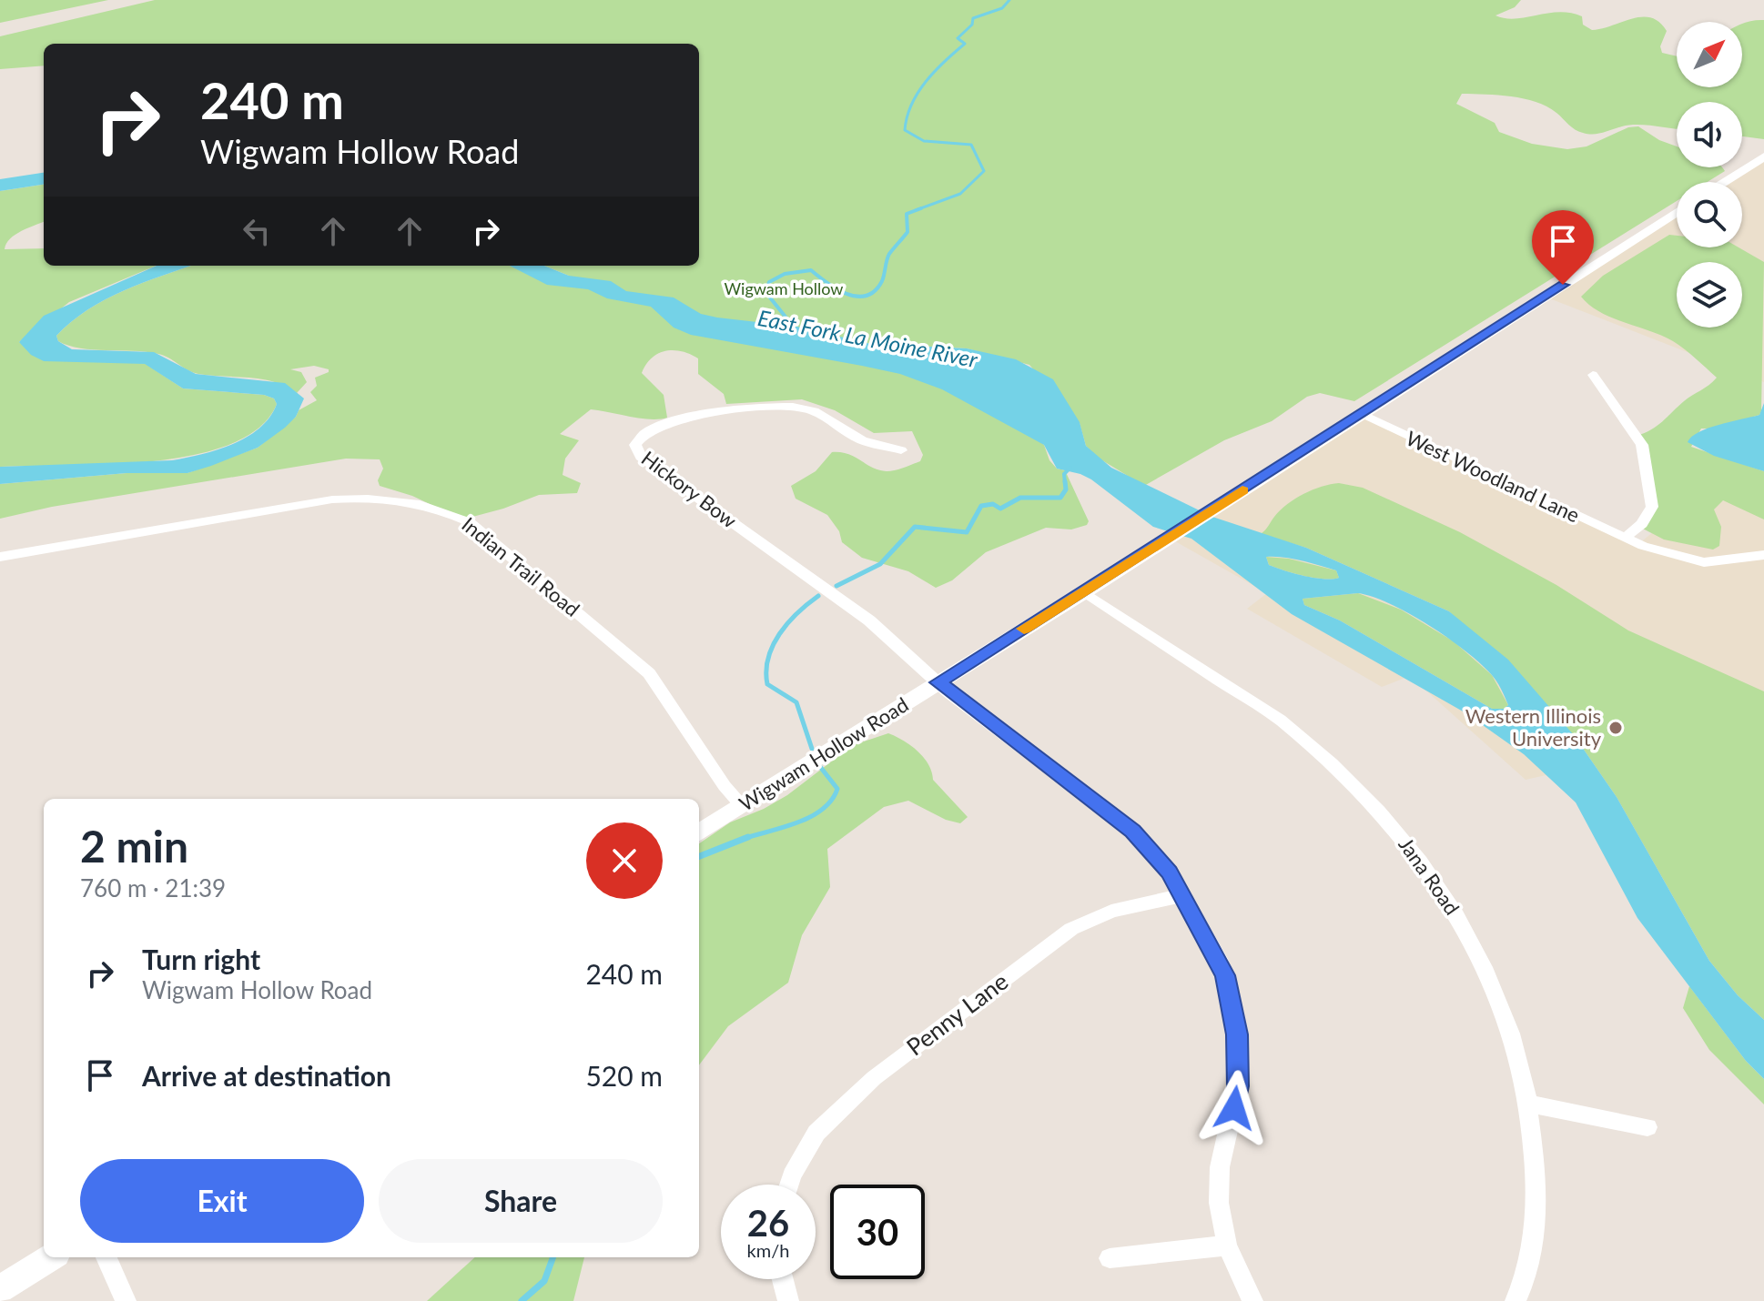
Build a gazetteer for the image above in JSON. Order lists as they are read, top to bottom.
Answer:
{
  "streets": {
    "street": [
      "West Woodland Lane",
      "Hickory Bow",
      "Indian Trail Road",
      "Wigwam Hollow Road",
      "Jana Road",
      "Penny Lane"
    ]
  },
  "crossings": [
    ["West Woodland Lane", "Wigwam Hollow Road"],
    ["Hickory Bow", "Wigwam Hollow Road"],
    ["Indian Trail Road", "Wigwam Hollow Road"],
    ["Wigwam Hollow Road", "Jana Road"]
  ],
  "water": ["East Fork La Moine River"],
  "parks": ["Wigwam Hollow"],
  "places": ["Western Illinois University"],
  "north": "top right",
  "page": {
    "turn": ["240 m", "Wigwam Hollow Road"],
    "heading": ["2 min", "760 m · 21:39"],
    "list": [
      {
        "name": "Turn right",
        "note": "Wigwam Hollow Road",
        "value": "240 m"
      },
      {
        "name": "Arrive at destination",
        "value": "520 m"
      }
    ],
    "buttons": ["Exit", "Share"],
    "speed": "26 km/h",
    "limit": "30"
  }
}
